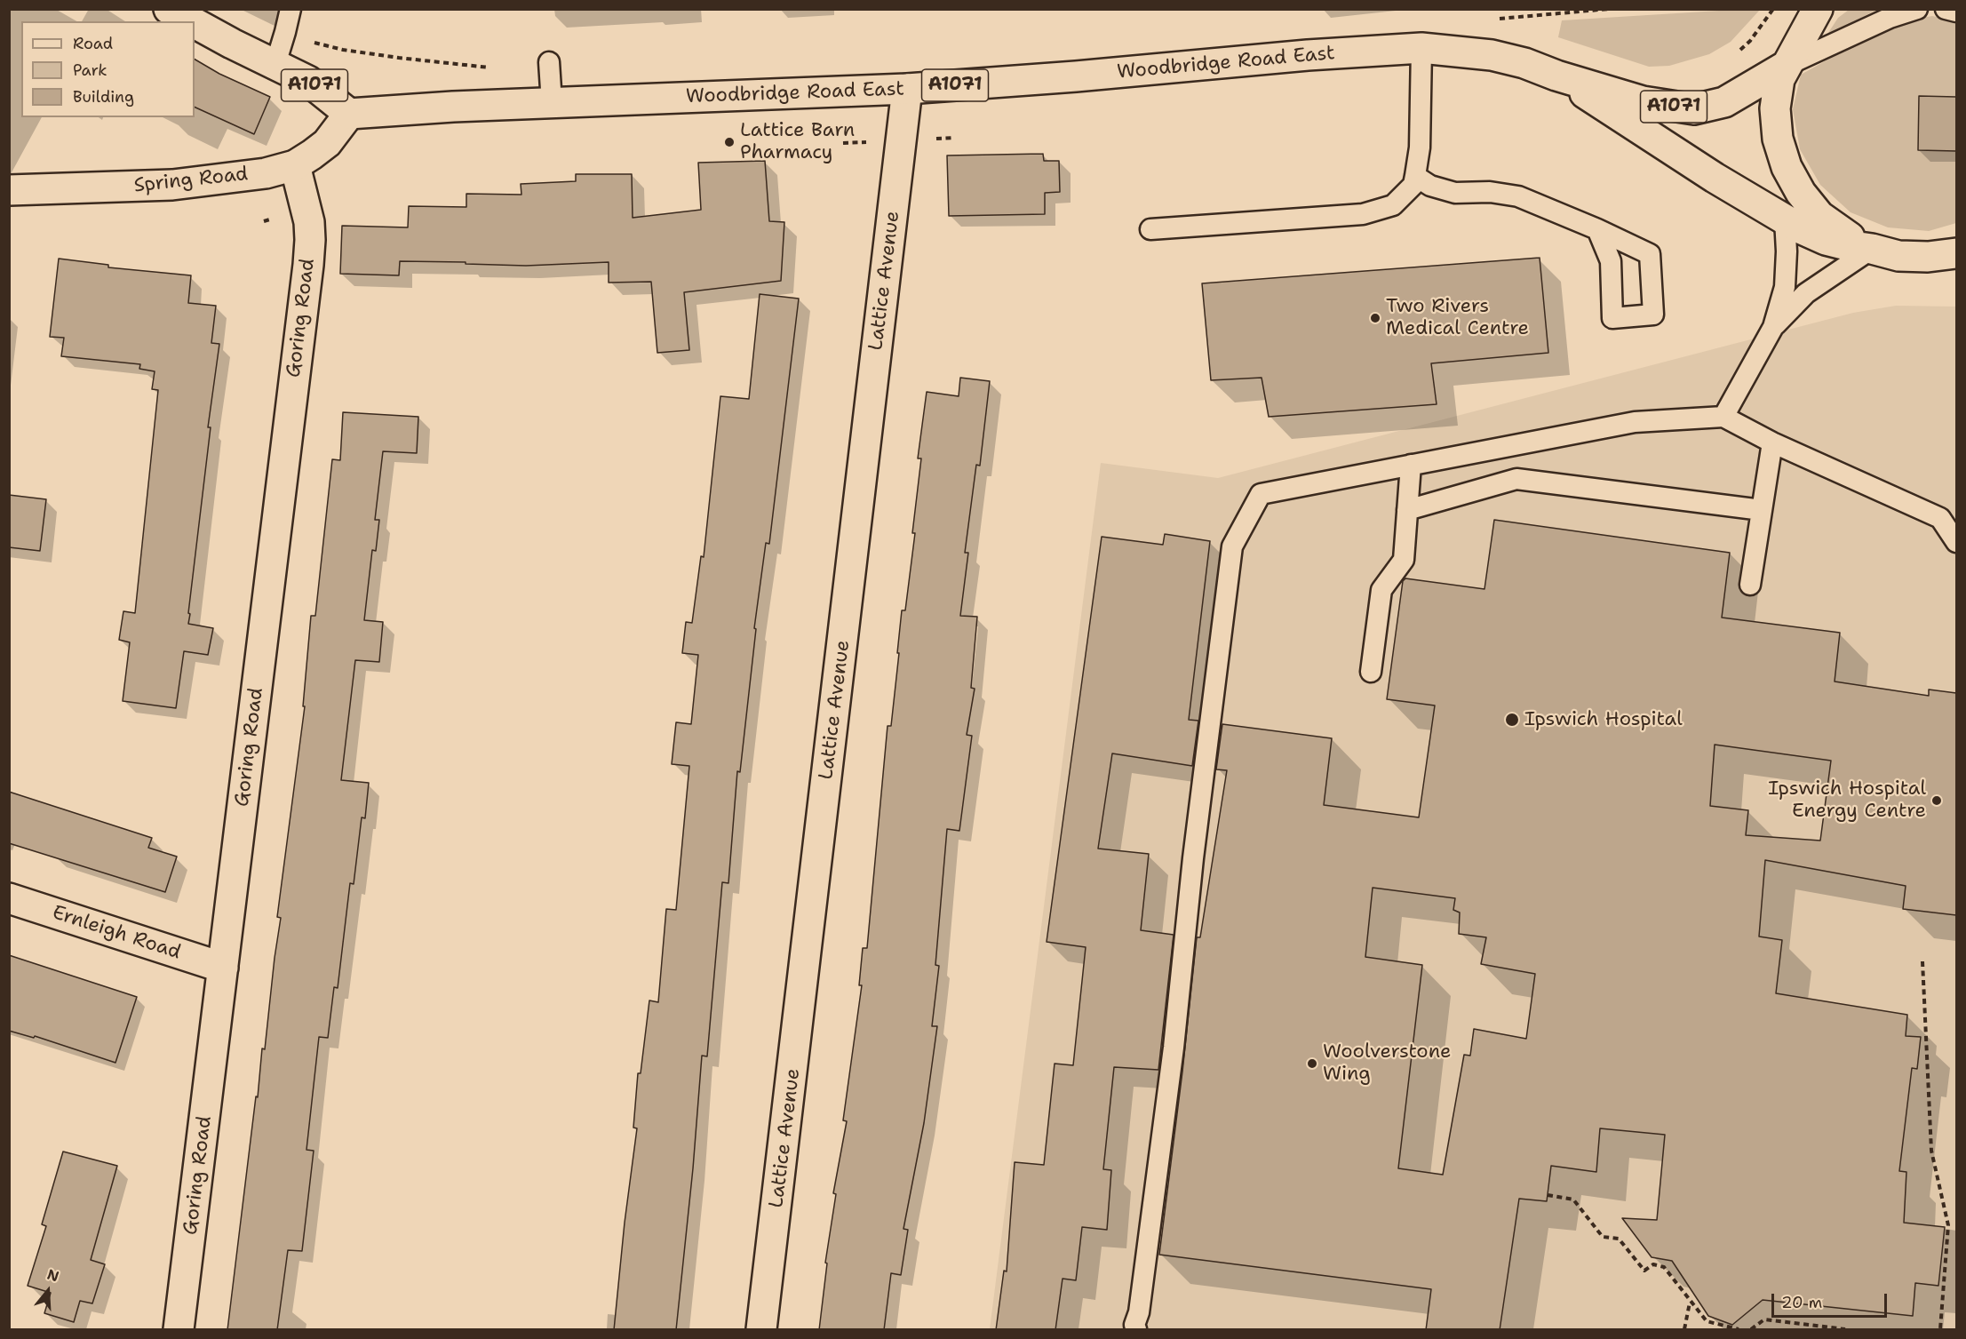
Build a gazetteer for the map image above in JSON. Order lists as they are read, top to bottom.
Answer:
{
  "streets": {
    "street": [
      "Woodbridge Road East",
      "A1071",
      "Spring Road",
      "Lattice Avenue",
      "Goring Road",
      "Ernleigh Road"
    ]
  },
  "crossings": [
    ["Woodbridge Road East", "A1071"],
    ["Woodbridge Road East", "Spring Road"],
    ["Woodbridge Road East", "Lattice Avenue"],
    ["A1071", "Spring Road"],
    ["Spring Road", "Goring Road"],
    ["Goring Road", "Ernleigh Road"]
  ],
  "places": [
    "Lattice Barn Pharmacy",
    "Two Rivers Medical Centre",
    "Ipswich Hospital",
    "Ipswich Hospital Energy Centre",
    "Woolverstone Wing"
  ],
  "legend": ["Road", "Park", "Building"],
  "scale_bar": "20 m",
  "north": "top"
}
